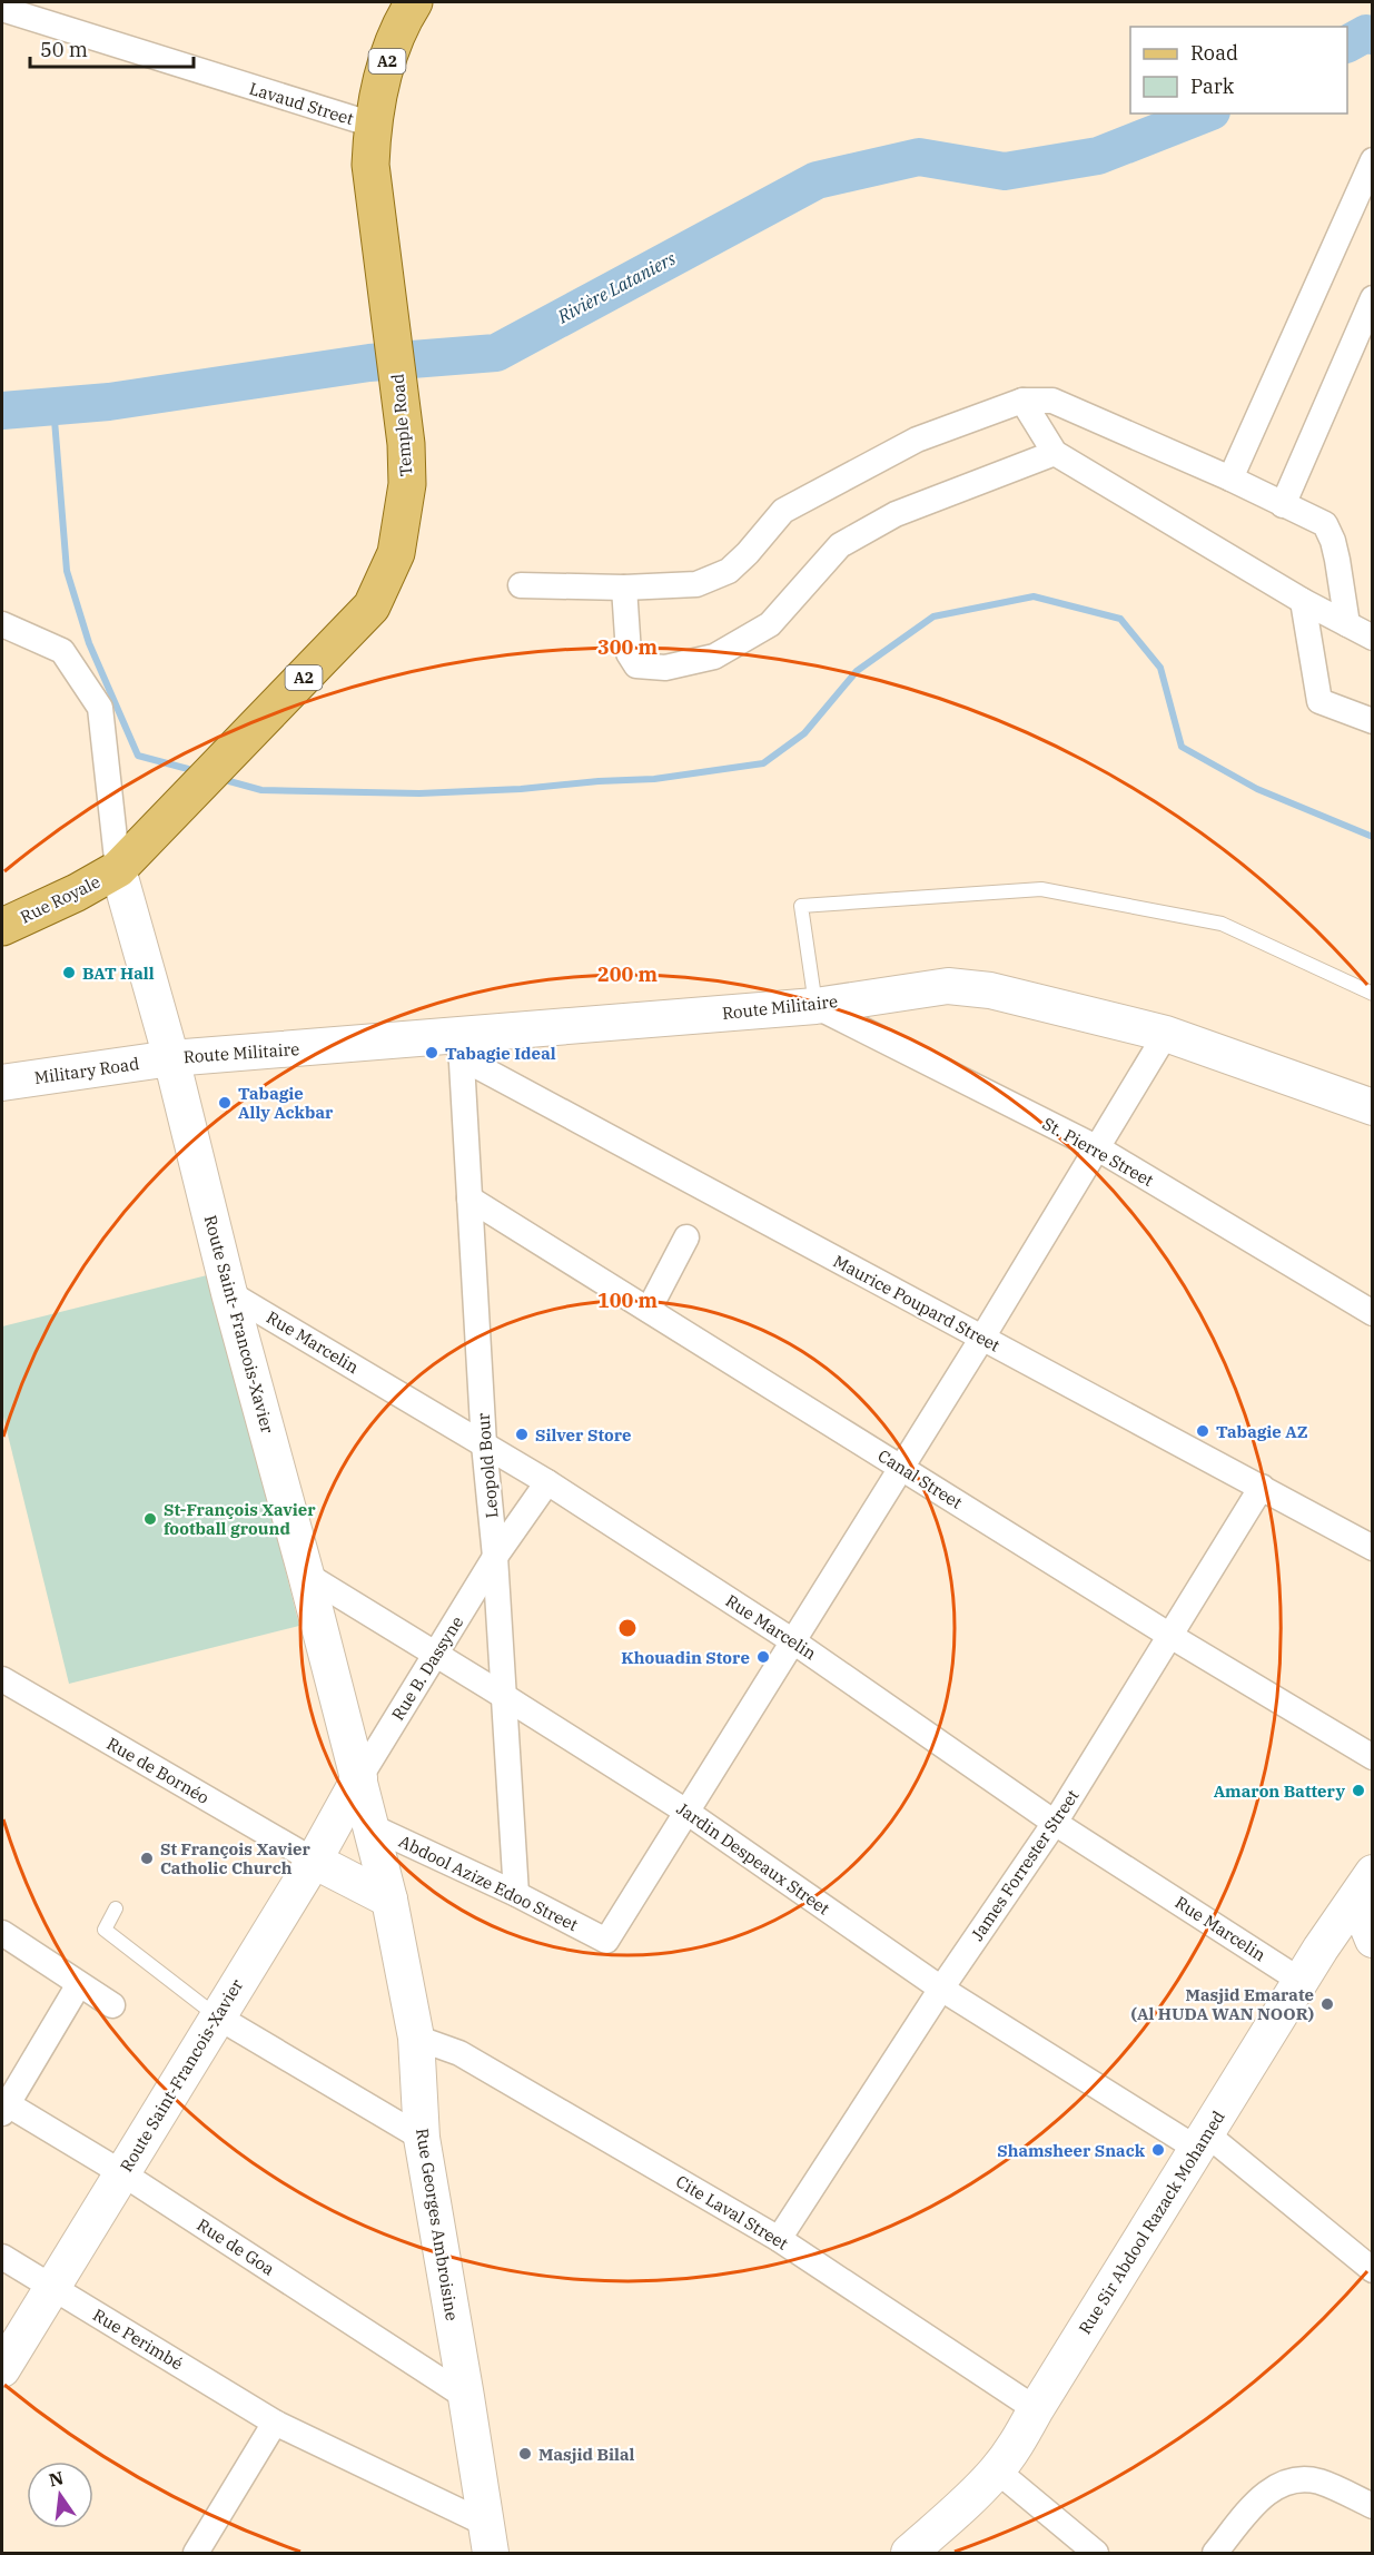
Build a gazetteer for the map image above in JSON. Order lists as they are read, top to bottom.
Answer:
{
  "streets": {
    "main road": [
      "A2",
      "Temple Road",
      "Rue Royale",
      "Route Militaire",
      "Military Road",
      "Route Saint- Francois-Xavier",
      "Route Saint-Francois-Xavier",
      "Rue Sir Abdool Razack Mohamed",
      "Rue Georges Ambroisine"
    ],
    "street": [
      "Lavaud Street",
      "St. Pierre Street",
      "Maurice Poupard Street",
      "Rue Marcelin",
      "Leopold Bour",
      "Canal Street",
      "Rue B. Dassyne",
      "Rue de Bornéo",
      "Jardin Despeaux Street",
      "James Forrester Street",
      "Abdool Azize Edoo Street",
      "Cite Laval Street",
      "Rue de Goa",
      "Rue Perimbé"
    ]
  },
  "crossings": [
    ["Lavaud Street", "Temple Road"],
    ["Temple Road", "Rue Royale"],
    ["Temple Road", "Route Saint- Francois-Xavier"],
    ["Rue Royale", "Route Saint- Francois-Xavier"],
    ["Route Militaire", "Military Road"],
    ["Route Militaire", "St. Pierre Street"],
    ["Route Militaire", "Maurice Poupard Street"],
    ["Route Militaire", "Route Saint- Francois-Xavier"],
    ["Route Militaire", "Leopold Bour"],
    ["Military Road", "Route Saint- Francois-Xavier"],
    ["Maurice Poupard Street", "Leopold Bour"],
    ["Maurice Poupard Street", "James Forrester Street"],
    ["Route Saint- Francois-Xavier", "Rue Marcelin"],
    ["Route Saint- Francois-Xavier", "Rue B. Dassyne"],
    ["Route Saint- Francois-Xavier", "Jardin Despeaux Street"],
    ["Route Saint- Francois-Xavier", "Route Saint-Francois-Xavier"],
    ["Route Saint- Francois-Xavier", "Rue Georges Ambroisine"],
    ["Rue Marcelin", "Leopold Bour"],
    ["Rue Marcelin", "Rue B. Dassyne"],
    ["Rue Marcelin", "James Forrester Street"],
    ["Rue Marcelin", "Rue Sir Abdool Razack Mohamed"],
    ["Leopold Bour", "Canal Street"],
    ["Leopold Bour", "Rue B. Dassyne"],
    ["Leopold Bour", "Jardin Despeaux Street"],
    ["Leopold Bour", "Abdool Azize Edoo Street"],
    ["Canal Street", "James Forrester Street"],
    ["Rue B. Dassyne", "Jardin Despeaux Street"],
    ["Rue B. Dassyne", "Route Saint-Francois-Xavier"],
    ["Rue B. Dassyne", "Rue Georges Ambroisine"],
    ["Rue de Bornéo", "Route Saint-Francois-Xavier"],
    ["Jardin Despeaux Street", "James Forrester Street"],
    ["Jardin Despeaux Street", "Abdool Azize Edoo Street"],
    ["Jardin Despeaux Street", "Rue Sir Abdool Razack Mohamed"],
    ["James Forrester Street", "Cite Laval Street"],
    ["Abdool Azize Edoo Street", "Rue Georges Ambroisine"],
    ["Route Saint-Francois-Xavier", "Rue Georges Ambroisine"],
    ["Route Saint-Francois-Xavier", "Rue de Goa"],
    ["Route Saint-Francois-Xavier", "Rue Perimbé"],
    ["Cite Laval Street", "Rue Sir Abdool Razack Mohamed"],
    ["Cite Laval Street", "Rue Georges Ambroisine"],
    ["Rue Georges Ambroisine", "Rue de Goa"],
    ["Rue Georges Ambroisine", "Rue Perimbé"]
  ],
  "water": ["Rivière Lataniers"],
  "places": [
    "BAT Hall",
    "Tabagie Ideal",
    "Tabagie Ally Ackbar",
    "Tabagie AZ",
    "Silver Store",
    "St-François Xavier football ground",
    "Khouadin Store",
    "Amaron Battery",
    "St François Xavier Catholic Church",
    "Masjid Emarate (Al HUDA WAN NOOR)",
    "Shamsheer Snack",
    "Masjid Bilal"
  ],
  "legend": ["Road", "Park"],
  "scale_bar": "50 m",
  "north": "top",
  "rings": ["300 m", "200 m", "100 m"]
}
